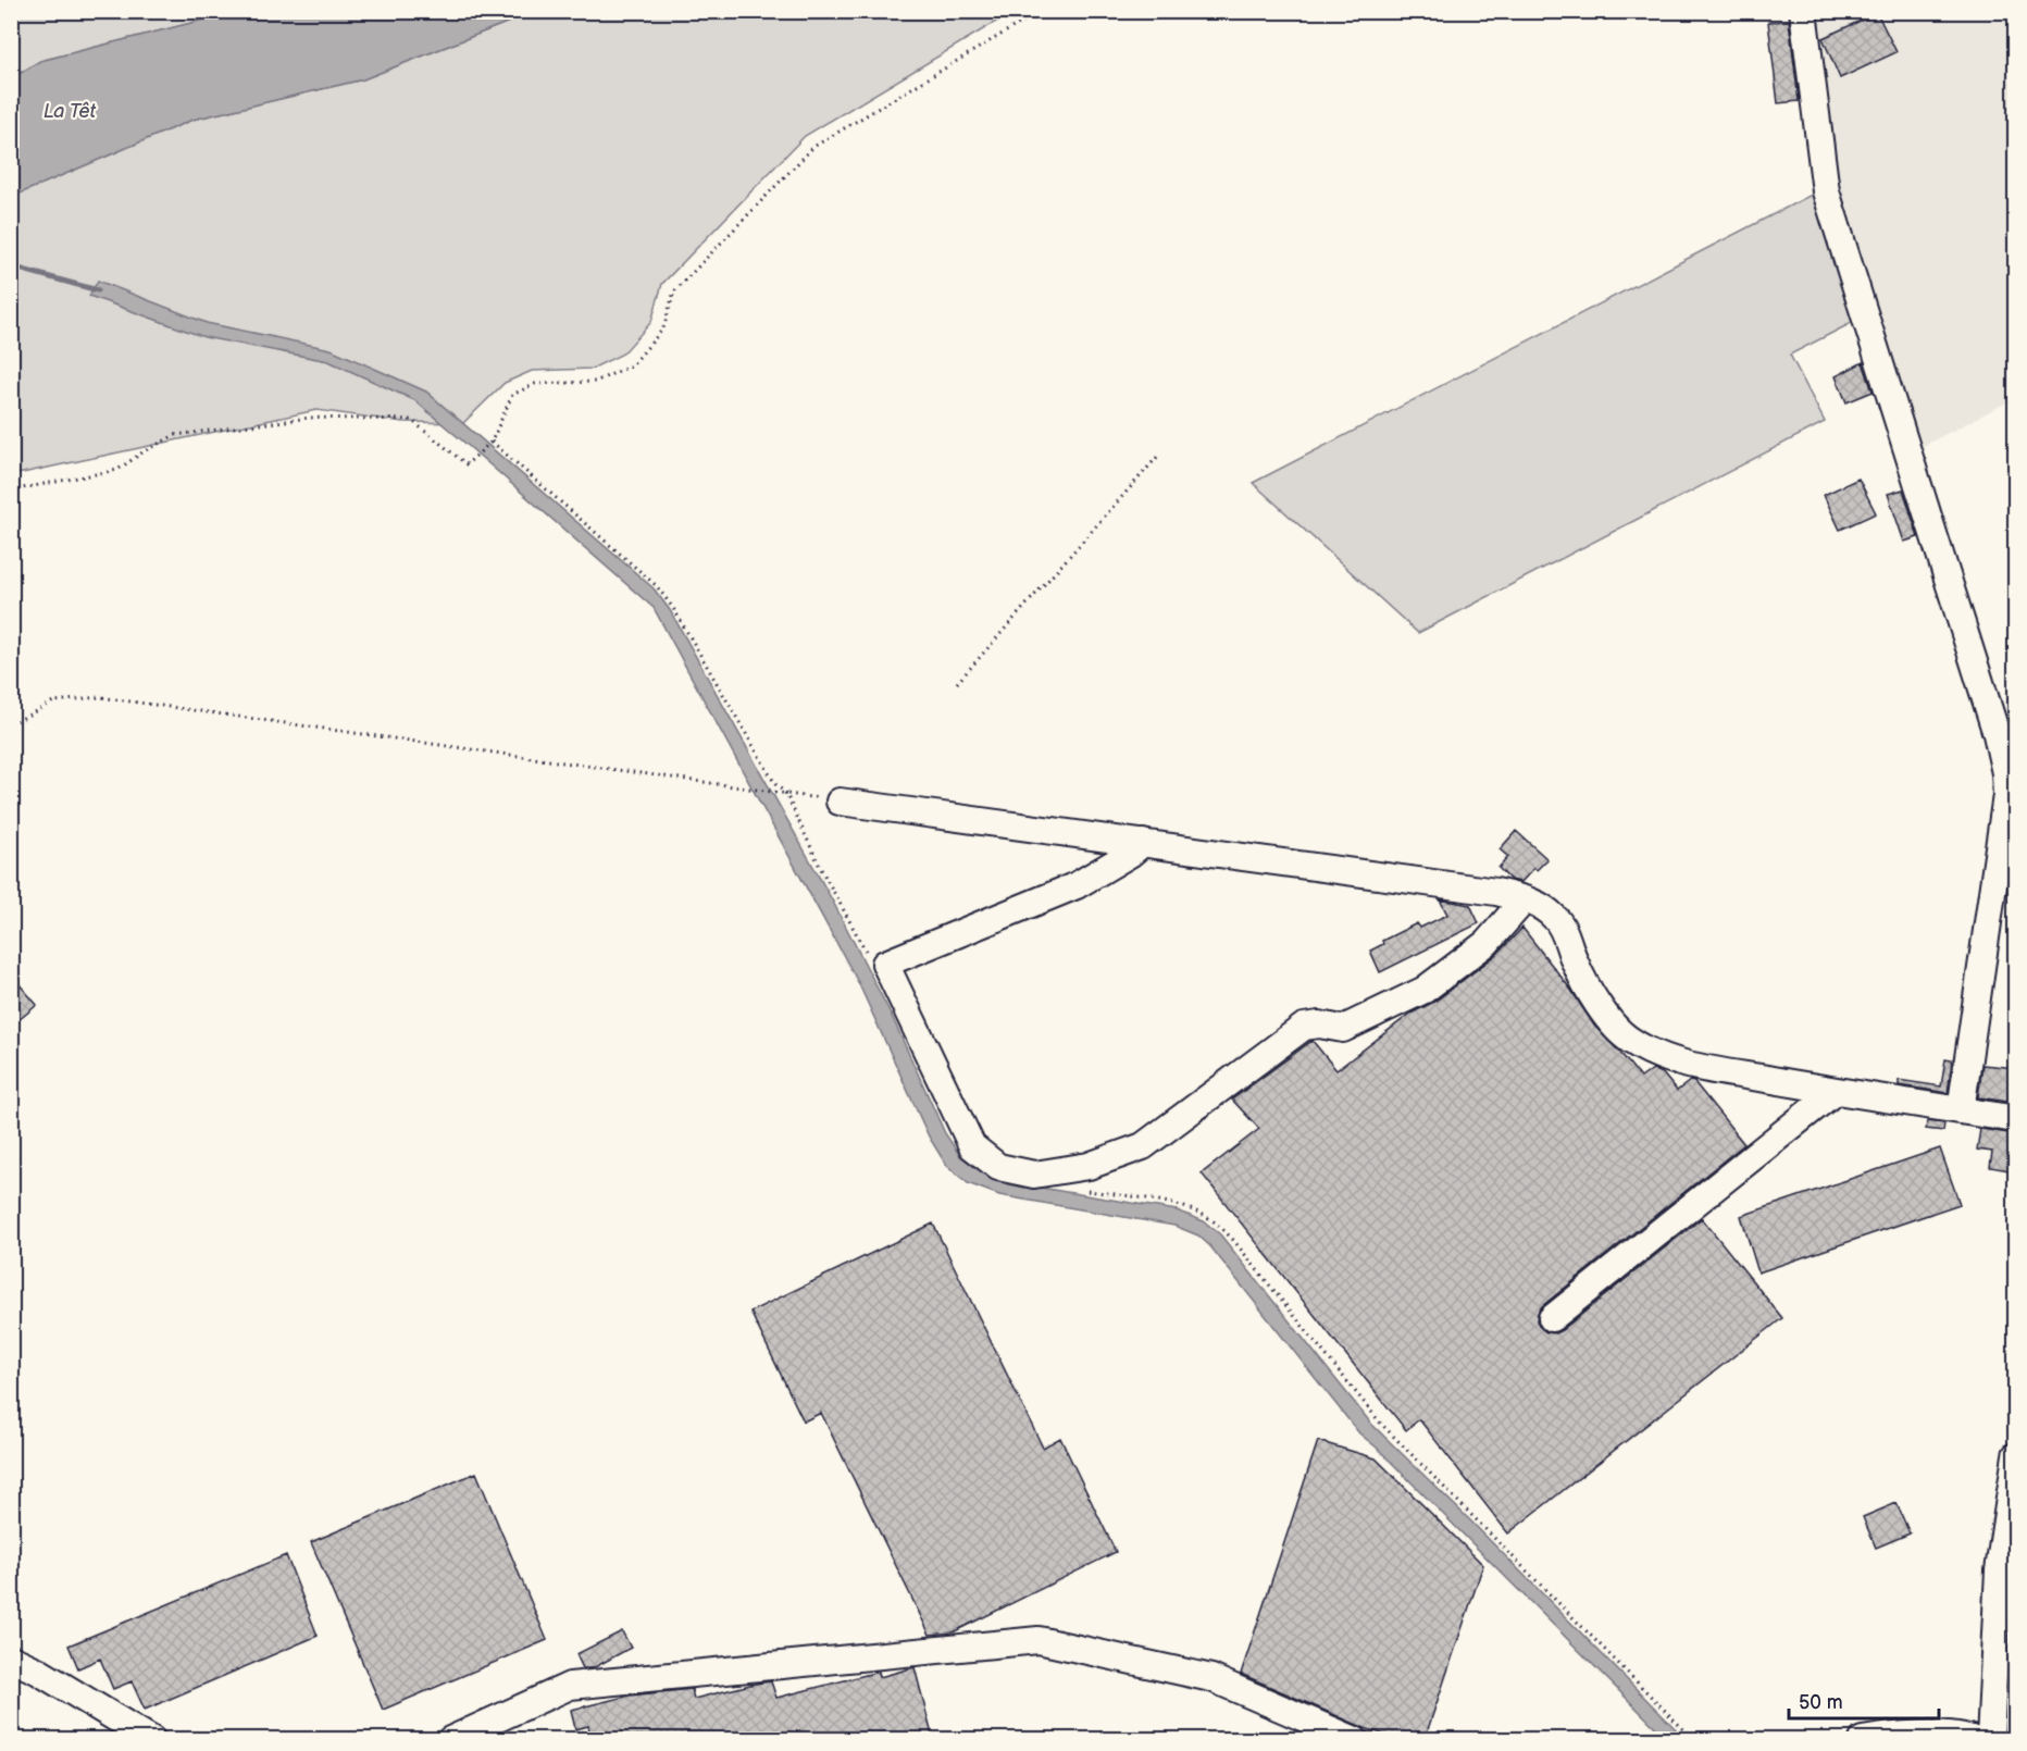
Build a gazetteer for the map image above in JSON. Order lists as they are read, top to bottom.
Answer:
{
  "water": ["La Têt"],
  "scale_bar": "50 m"
}
